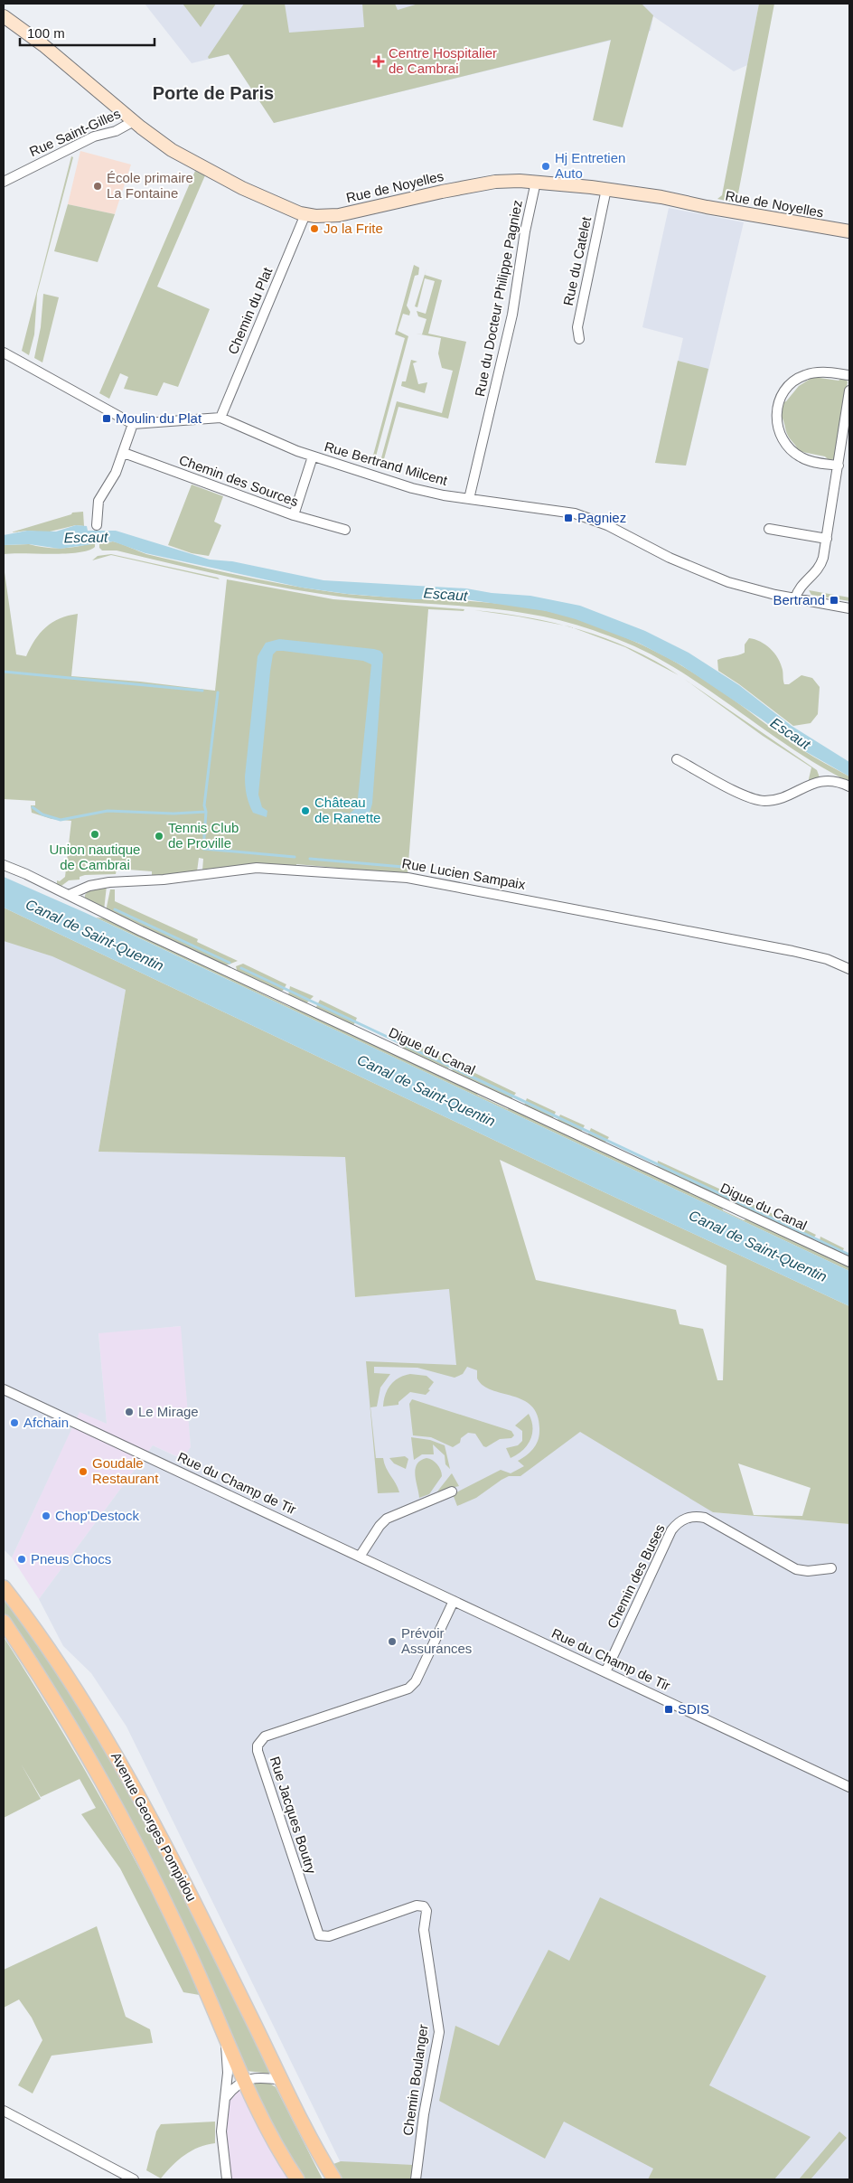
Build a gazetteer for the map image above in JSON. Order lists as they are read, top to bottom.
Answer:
{
  "streets": {
    "main road": ["Avenue Georges Pompidou"],
    "street": [
      "Rue Saint-Gilles",
      "Rue de Noyelles",
      "Rue du Catelet",
      "Rue du Docteur Philippe Pagniez",
      "Chemin du Plat",
      "Rue Bertrand Milcent",
      "Chemin des Sources",
      "Rue Lucien Sampaix",
      "Digue du Canal",
      "Rue du Champ de Tir",
      "Chemin des Buses",
      "Rue Jacques Boutry",
      "Chemin Boulanger"
    ]
  },
  "crossings": [
    ["Rue Saint-Gilles", "Rue de Noyelles"],
    ["Rue de Noyelles", "Rue du Catelet"],
    ["Rue de Noyelles", "Rue du Docteur Philippe Pagniez"],
    ["Rue de Noyelles", "Chemin du Plat"],
    ["Rue du Docteur Philippe Pagniez", "Rue Bertrand Milcent"],
    ["Chemin du Plat", "Rue Bertrand Milcent"],
    ["Rue Lucien Sampaix", "Digue du Canal"],
    ["Rue du Champ de Tir", "Chemin des Buses"],
    ["Rue du Champ de Tir", "Rue Jacques Boutry"],
    ["Rue Jacques Boutry", "Chemin Boulanger"]
  ],
  "districts": ["Porte de Paris"],
  "water": ["Escaut", "Canal de Saint-Quentin"],
  "places": {
    "health": ["Centre Hospitalier de Cambrai"],
    "other": [
      "Hj Entretien Auto",
      "École primaire La Fontaine",
      "Jo la Frite",
      "Château de Ranette",
      "Union nautique de Cambrai",
      "Tennis Club de Proville",
      "Le Mirage",
      "Afchain",
      "Goudale Restaurant",
      "Chop'Destock",
      "Pneus Chocs",
      "Prévoir Assurances"
    ],
    "transit": [
      "Moulin du Plat",
      "Pagniez",
      "Bertrand",
      "SDIS"
    ]
  },
  "scale_bar": "100 m"
}
